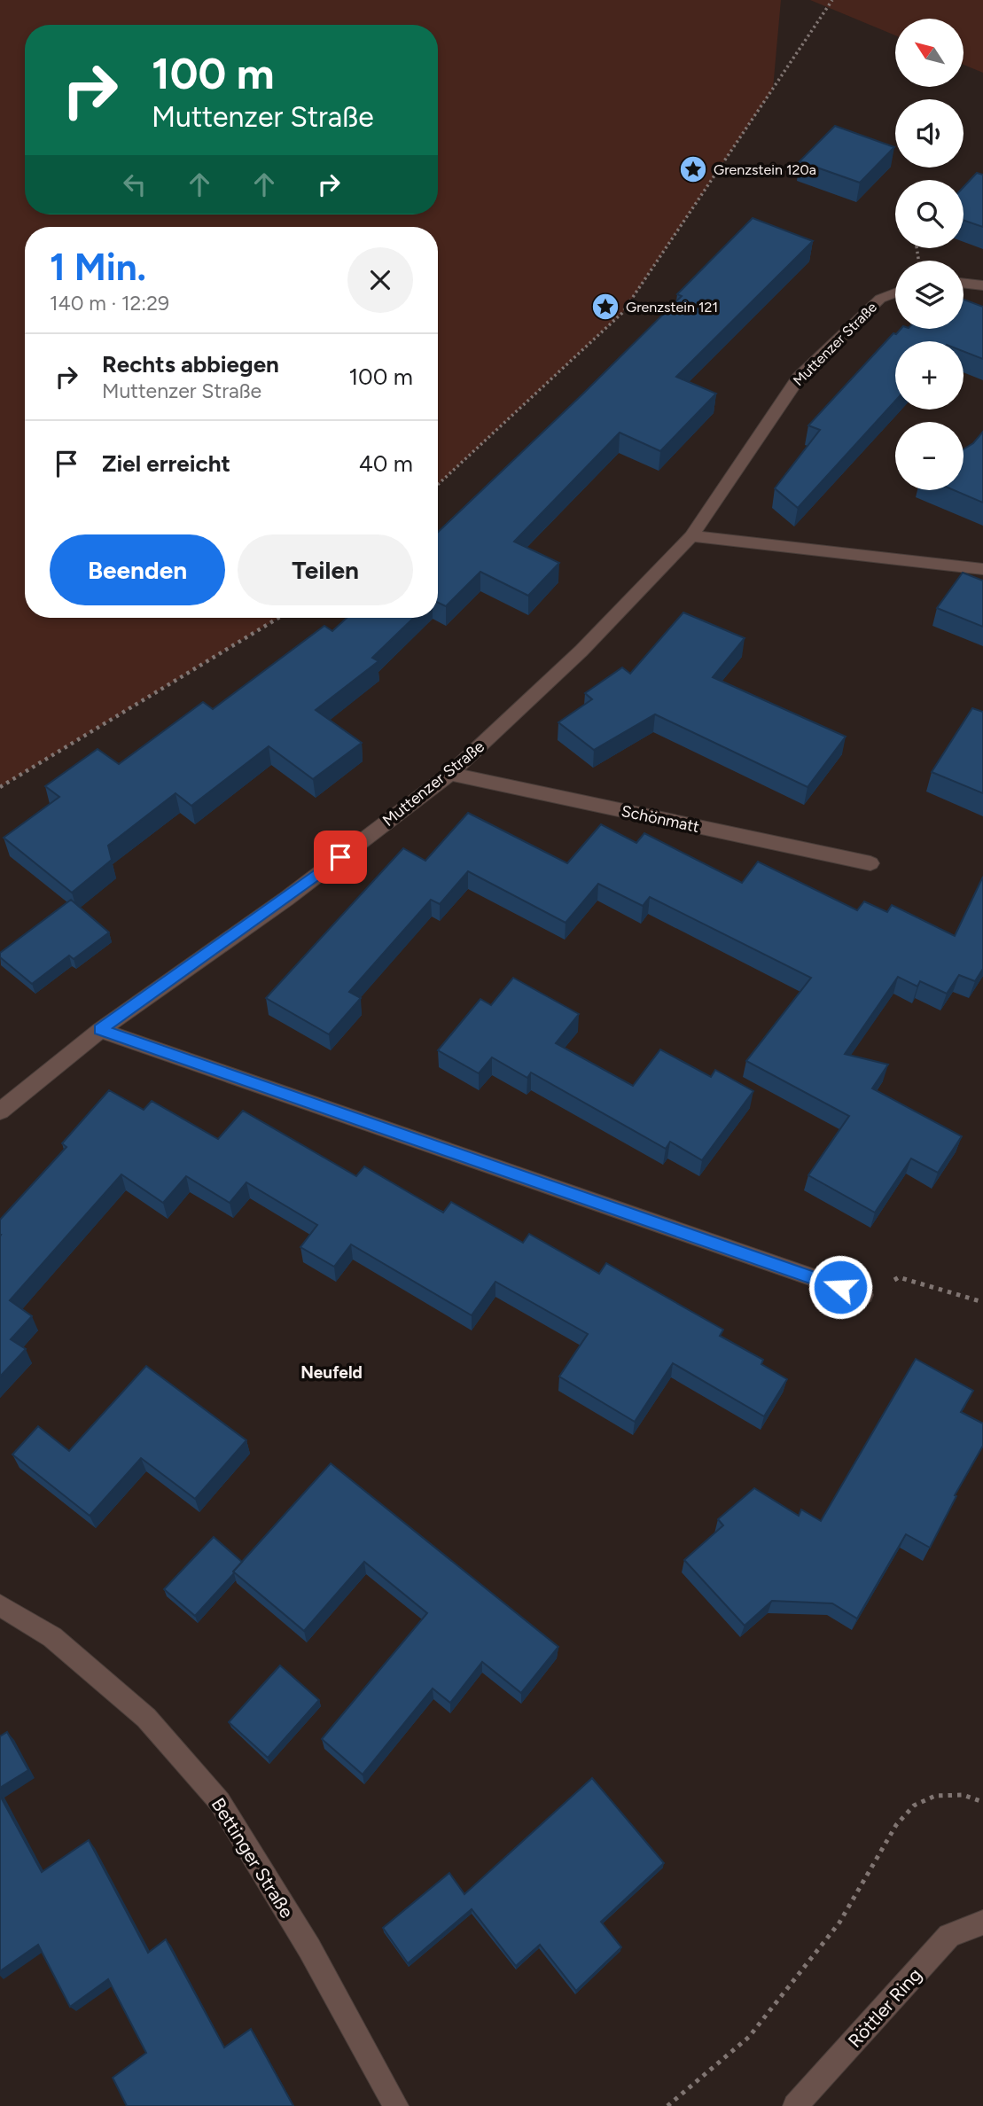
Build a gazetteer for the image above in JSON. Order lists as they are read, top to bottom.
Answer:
{
  "streets": {
    "street": [
      "Muttenzer Straße",
      "Schönmatt",
      "Bettinger Straße",
      "Röttler Ring"
    ]
  },
  "crossings": [
    ["Muttenzer Straße", "Schönmatt"]
  ],
  "districts": ["Neufeld"],
  "places": {
    "place": ["Grenzstein 120a", "Grenzstein 121"]
  },
  "north": "top left",
  "page": {
    "map_buttons": ["+", "−"],
    "turn": ["100 m", "Muttenzer Straße"],
    "heading": ["1 Min.", "140 m · 12:29"],
    "list": [
      {
        "name": "Rechts abbiegen",
        "note": "Muttenzer Straße",
        "value": "100 m"
      },
      {
        "name": "Ziel erreicht",
        "value": "40 m"
      }
    ],
    "buttons": ["Beenden", "Teilen"]
  }
}
